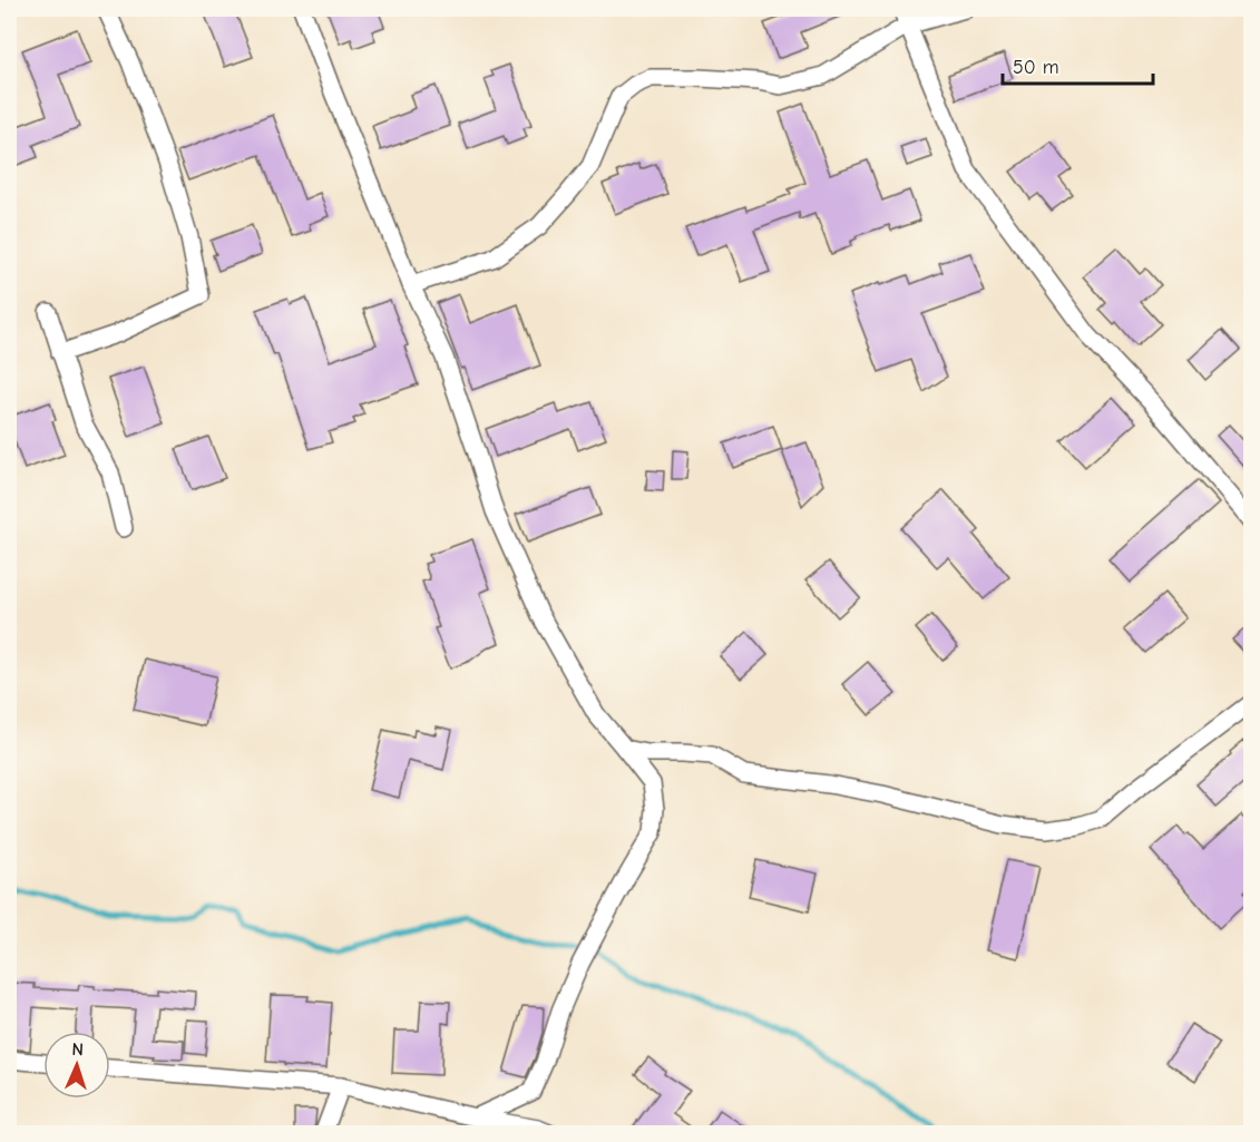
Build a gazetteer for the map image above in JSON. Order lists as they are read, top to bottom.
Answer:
{
  "scale_bar": "50 m",
  "north": "top"
}
